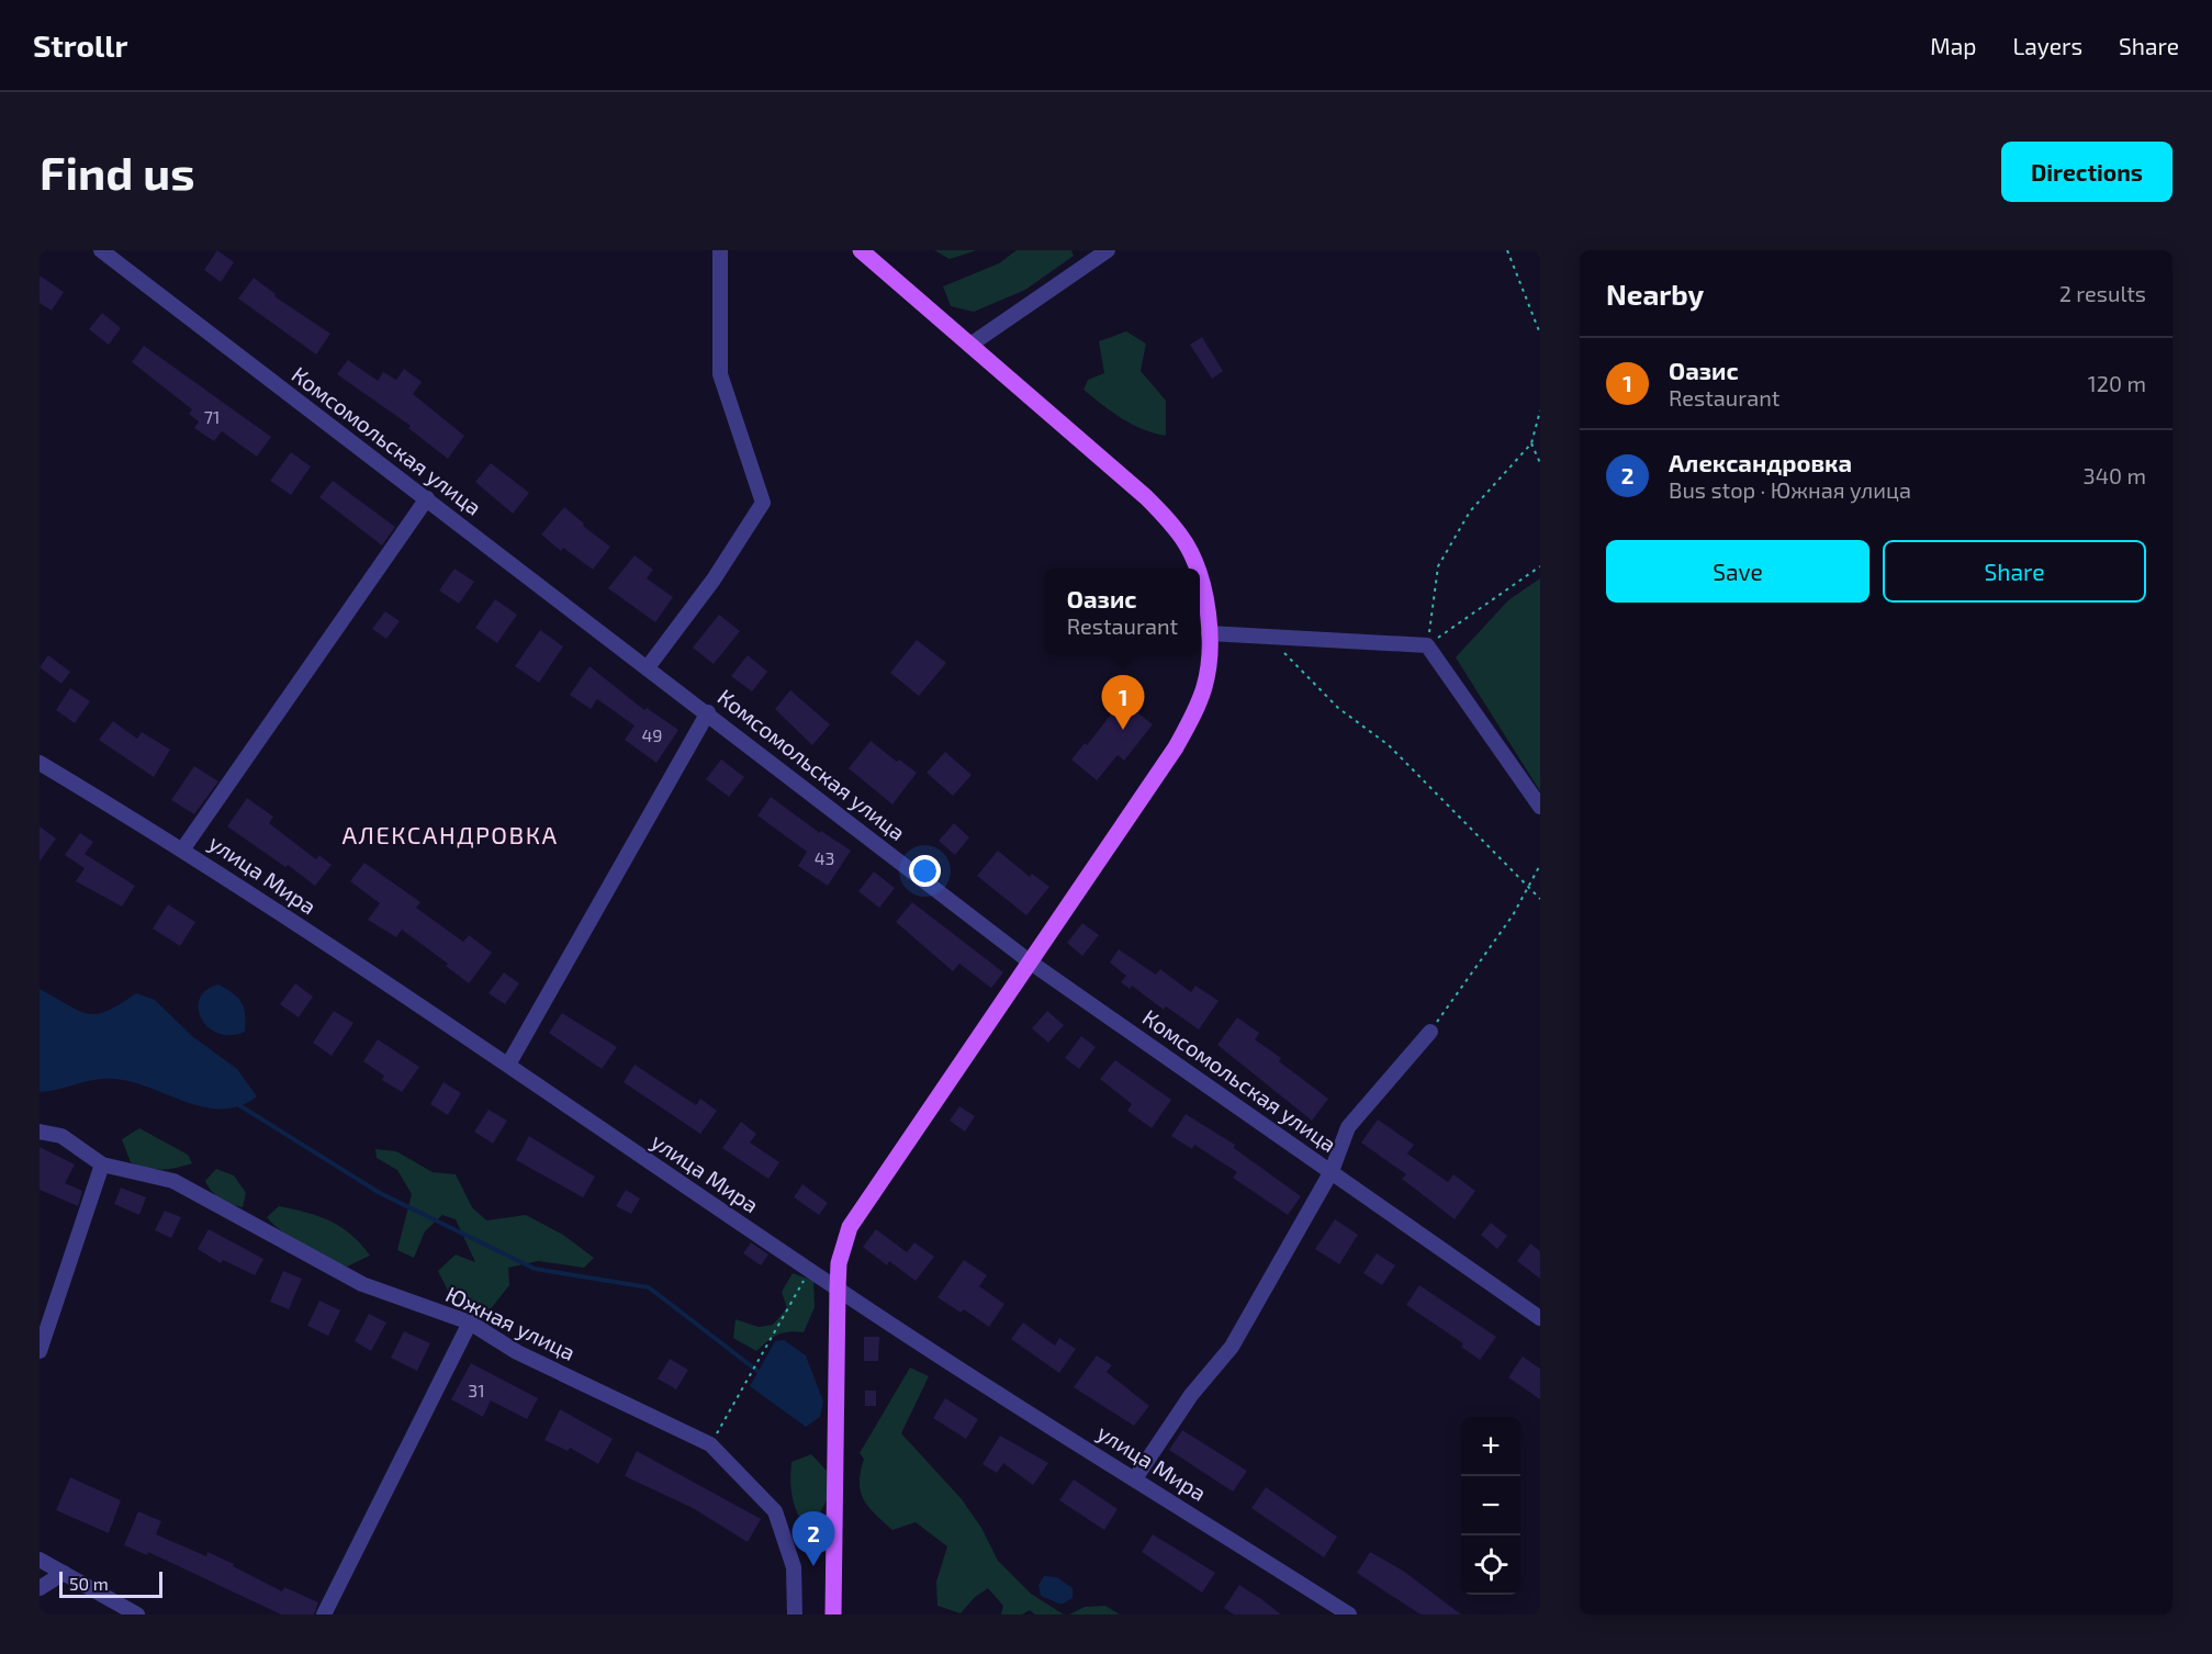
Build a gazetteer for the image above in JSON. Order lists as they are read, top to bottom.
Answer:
{
  "streets": {
    "street": ["Комсомольская улица", "улица Мира", "Южная улица"]
  },
  "districts": ["АЛЕКСАНДРОВКА"],
  "house_numbers": [
    "71",
    "49",
    "43",
    "31"
  ],
  "scale_bar": "50 m",
  "page": {
    "header": "Strollr",
    "nav": ["Map", "Layers", "Share"],
    "buttons": [
      "Directions",
      ["Save", "Share"]
    ],
    "title": "Find us",
    "heading": ["Nearby", "2 results"],
    "list": [
      {
        "mark": "1",
        "name": "Оазис",
        "note": "Restaurant",
        "value": "120 m"
      },
      {
        "mark": "2",
        "name": "Александровка",
        "note": "Bus stop · Южная улица",
        "value": "340 m"
      }
    ],
    "popup": ["Оазис", "Restaurant"],
    "pins": ["1", "2"],
    "map_buttons": ["+", "−"],
    "scale": "50 m"
  }
}
